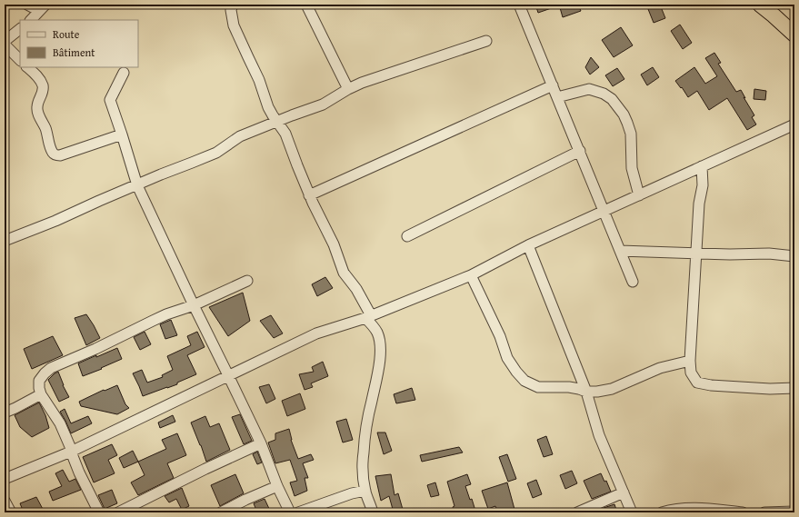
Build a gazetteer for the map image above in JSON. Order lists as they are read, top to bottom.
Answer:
{
  "legend": ["Route", "Bâtiment"]
}
